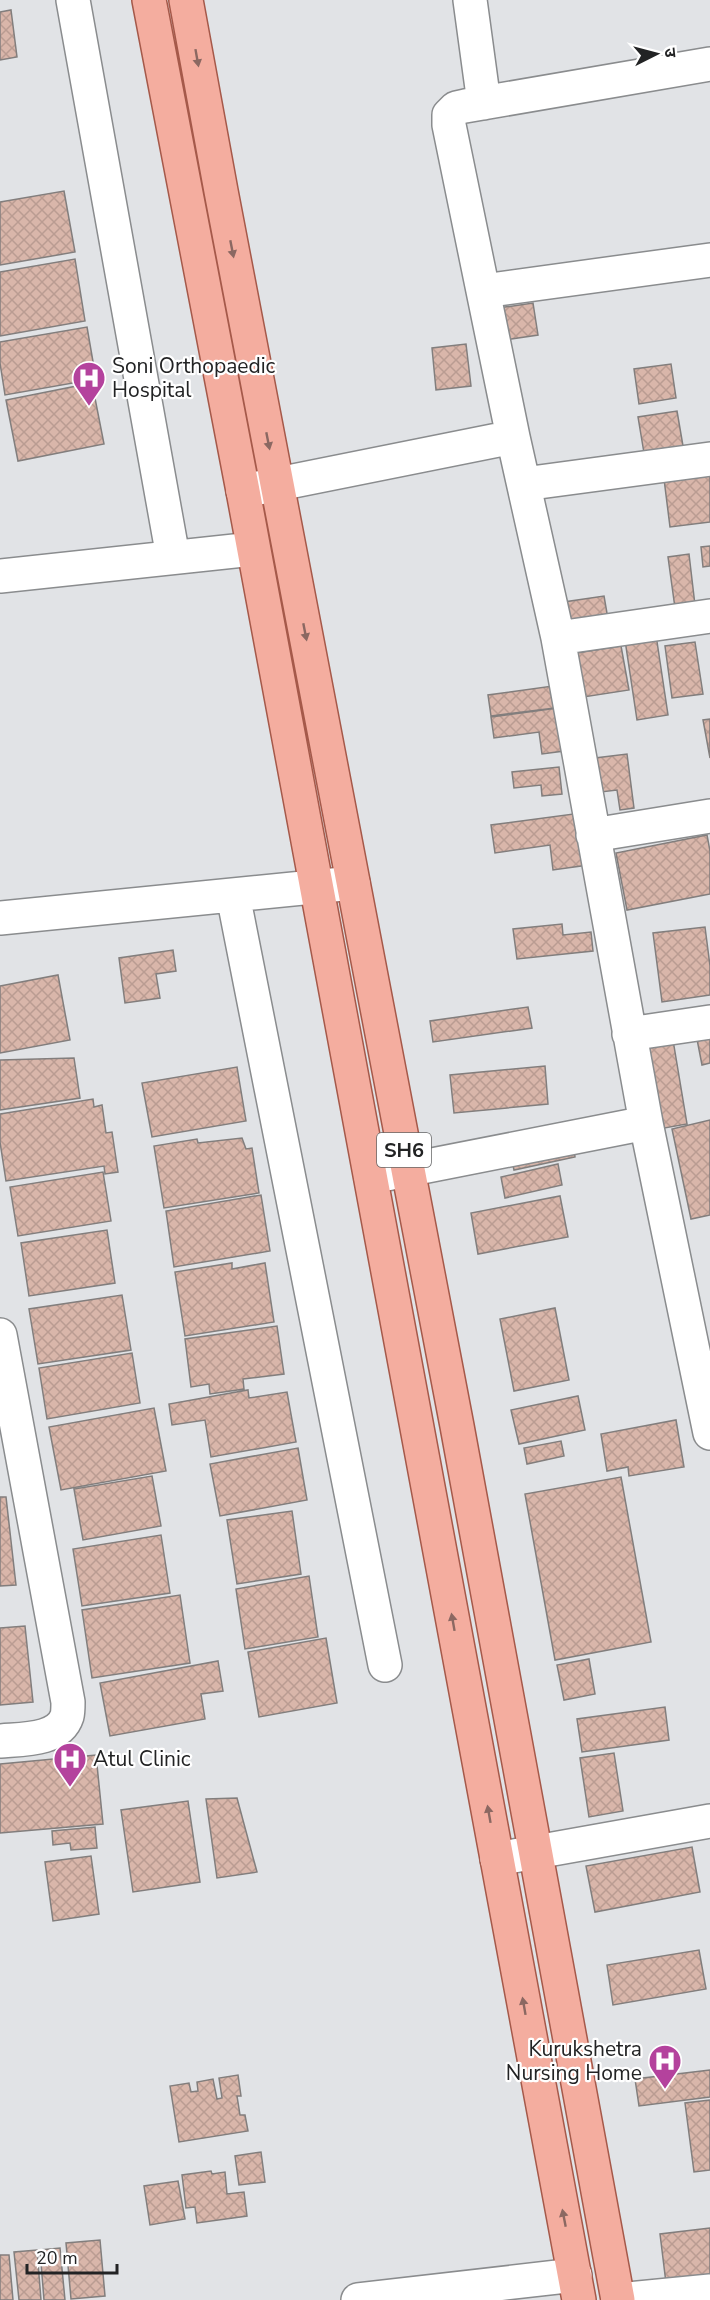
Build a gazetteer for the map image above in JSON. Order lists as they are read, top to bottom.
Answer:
{
  "streets": {
    "main road": ["SH6"]
  },
  "places": {
    "hospital": ["Soni Orthopaedic Hospital", "Atul Clinic", "Kurukshetra Nursing Home"]
  },
  "scale_bar": "20 m",
  "north": "right"
}
